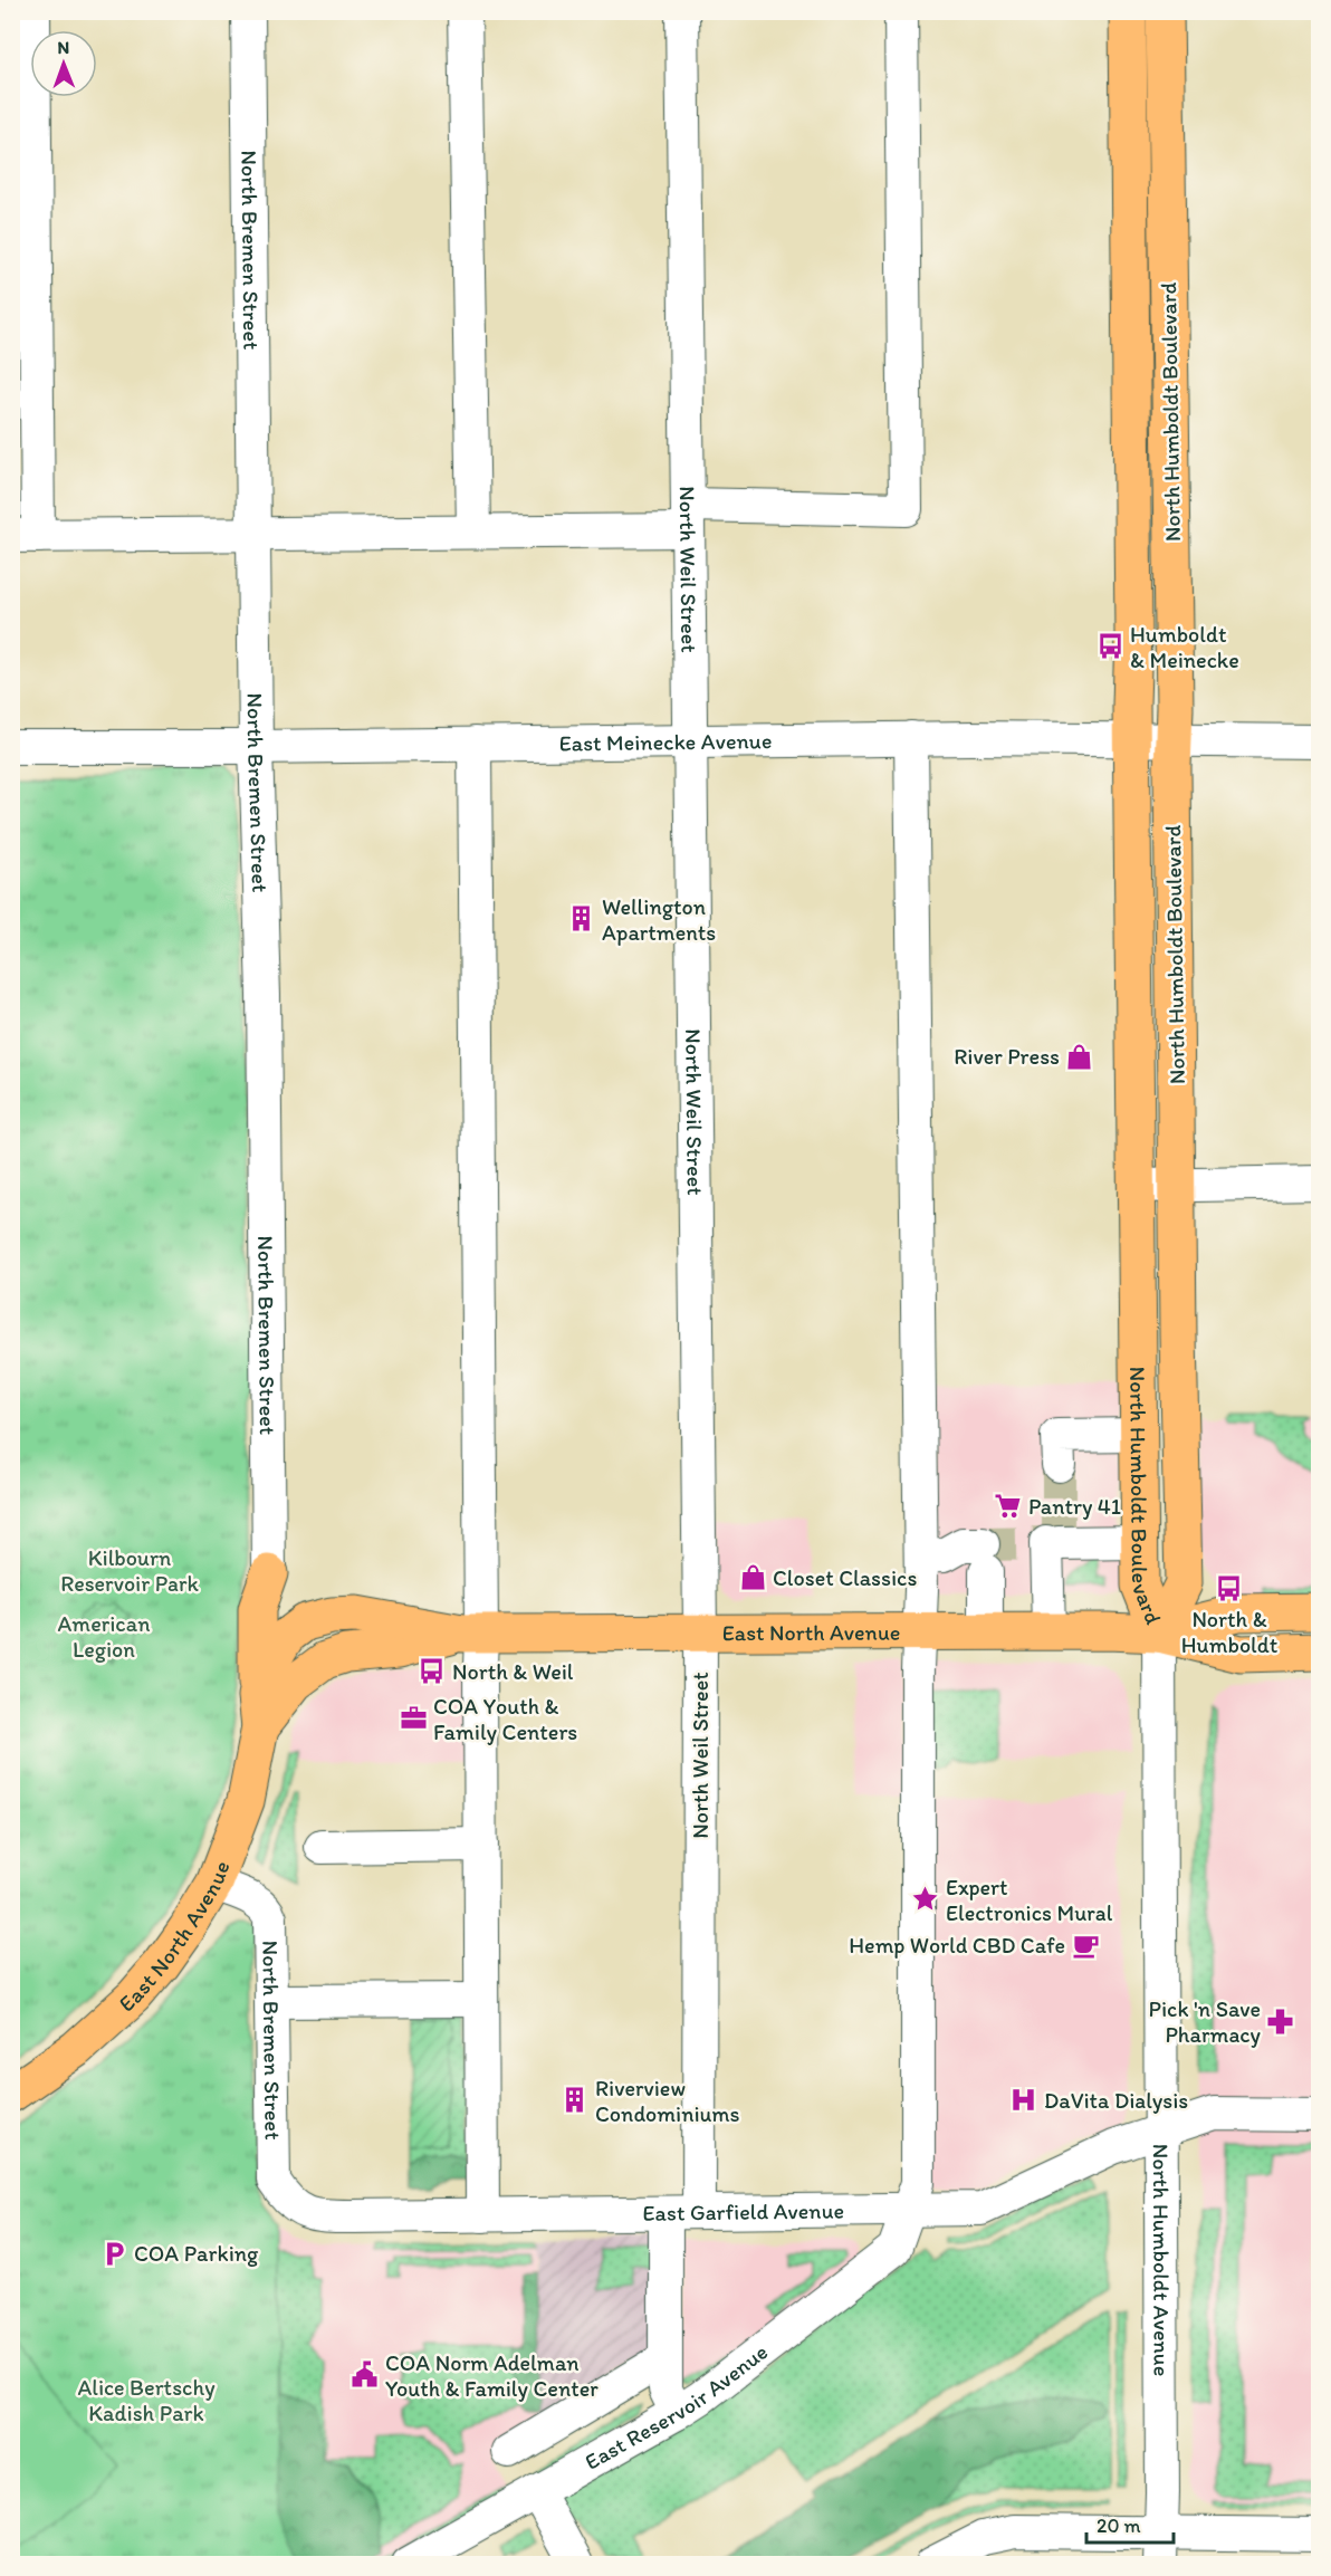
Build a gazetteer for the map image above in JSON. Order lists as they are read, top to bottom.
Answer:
{
  "streets": {
    "main road": ["North Humboldt Boulevard", "East North Avenue"],
    "street": [
      "North Bremen Street",
      "North Weil Street",
      "East Meinecke Avenue",
      "East Garfield Avenue",
      "North Humboldt Avenue",
      "East Reservoir Avenue"
    ]
  },
  "crossings": [
    ["North Bremen Street", "East Meinecke Avenue"],
    ["North Bremen Street", "East North Avenue"],
    ["North Bremen Street", "East Garfield Avenue"],
    ["North Humboldt Boulevard", "East Meinecke Avenue"],
    ["North Humboldt Boulevard", "East North Avenue"],
    ["North Humboldt Boulevard", "North Humboldt Avenue"],
    ["North Weil Street", "East Meinecke Avenue"],
    ["North Weil Street", "East North Avenue"],
    ["North Weil Street", "East Garfield Avenue"],
    ["East Meinecke Avenue", "East Reservoir Avenue"],
    ["East North Avenue", "North Humboldt Avenue"],
    ["East North Avenue", "East Reservoir Avenue"],
    ["East Garfield Avenue", "North Humboldt Avenue"],
    ["East Garfield Avenue", "East Reservoir Avenue"]
  ],
  "parks": ["Kilbourn Reservoir Park", "American Legion", "Alice Bertschy Kadish Park"],
  "places": {
    "bus stop": ["Humboldt & Meinecke", "North & Humboldt", "North & Weil"],
    "building": ["Wellington Apartments", "Riverview Condominiums"],
    "shop": ["River Press", "Closet Classics"],
    "supermarket": ["Pantry 41"],
    "office": ["COA Youth & Family Centers"],
    "place": ["Expert Electronics Mural"],
    "cafe": ["Hemp World CBD Cafe"],
    "pharmacy": ["Pick 'n Save Pharmacy"],
    "hospital": ["DaVita Dialysis"],
    "parking": ["COA Parking"],
    "public building": ["COA Norm Adelman Youth & Family Center"]
  },
  "scale_bar": "20 m",
  "north": "top"
}
